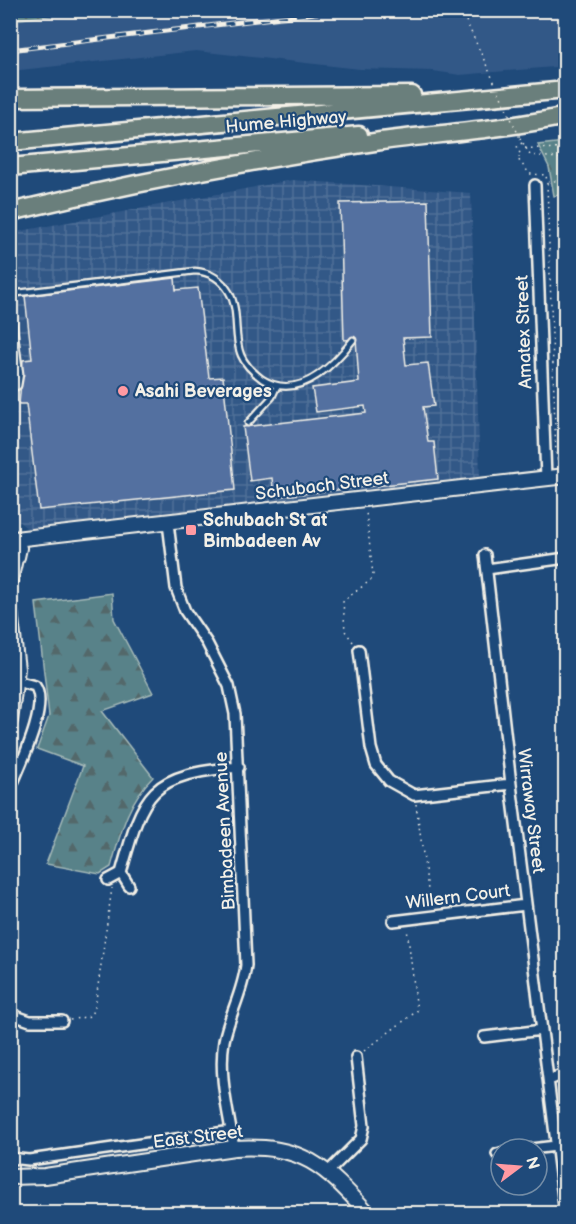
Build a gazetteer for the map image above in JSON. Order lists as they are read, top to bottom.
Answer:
{
  "streets": {
    "highway": ["Hume Highway"],
    "street": [
      "Amatex Street",
      "Schubach Street",
      "Wirraway Street",
      "Bimbadeen Avenue",
      "Willern Court",
      "East Street"
    ]
  },
  "crossings": [
    ["Amatex Street", "Schubach Street"],
    ["Schubach Street", "Bimbadeen Avenue"],
    ["Wirraway Street", "Willern Court"],
    ["Bimbadeen Avenue", "East Street"]
  ],
  "places": {
    "other": ["Asahi Beverages"],
    "transit": ["Schubach St at Bimbadeen Av"]
  },
  "north": "right"
}
